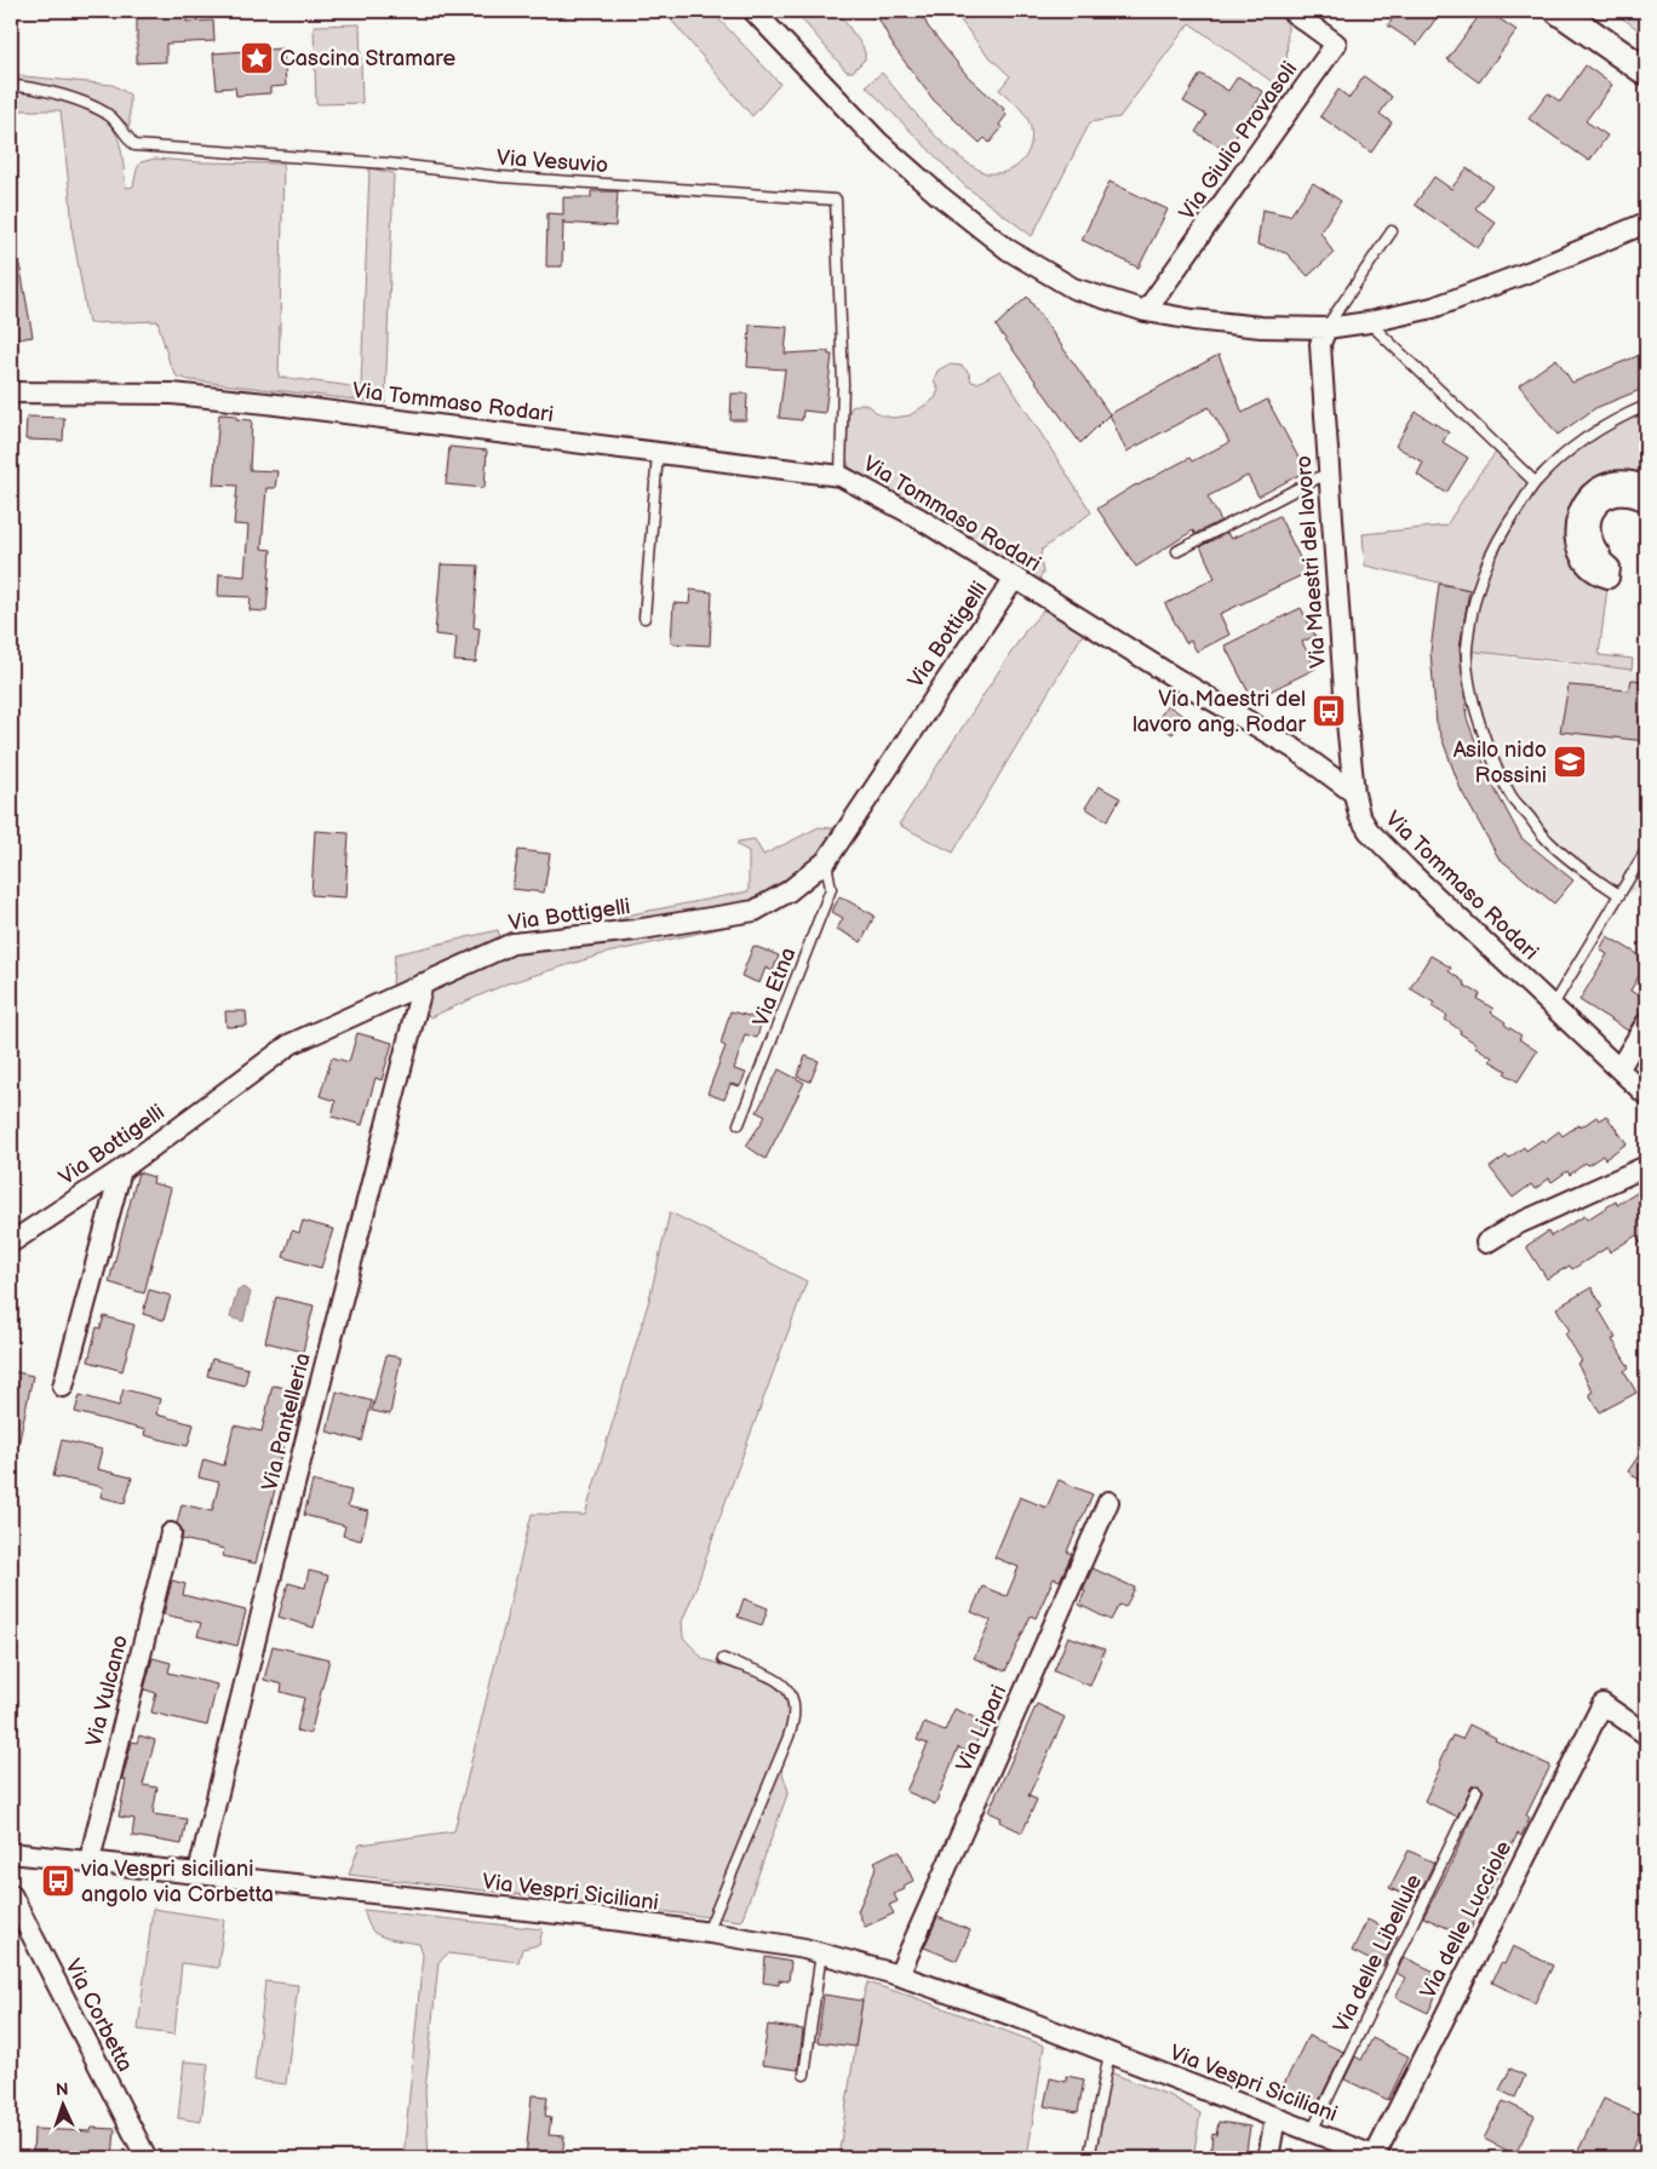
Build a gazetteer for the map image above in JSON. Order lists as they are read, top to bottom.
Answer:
{
  "streets": {
    "street": [
      "Via Giulio Provasoli",
      "Via Tommaso Rodari",
      "Via Maestri del lavoro",
      "Via Bottigelli",
      "Via Pantelleria",
      "Via Vulcano",
      "Via Lipari",
      "Via Vespri Siciliani",
      "Via delle Lucciole",
      "Via Corbetta"
    ],
    "lane": ["Via Vesuvio", "Via Etna", "Via delle Libellule"]
  },
  "crossings": [
    ["Via Vesuvio", "Via Tommaso Rodari"],
    ["Via Tommaso Rodari", "Via Maestri del lavoro"],
    ["Via Tommaso Rodari", "Via Bottigelli"],
    ["Via Bottigelli", "Via Etna"],
    ["Via Bottigelli", "Via Pantelleria"],
    ["Via Pantelleria", "Via Vespri Siciliani"],
    ["Via Vulcano", "Via Vespri Siciliani"],
    ["Via Lipari", "Via Vespri Siciliani"],
    ["Via Vespri Siciliani", "Via delle Lucciole"],
    ["Via Vespri Siciliani", "Via delle Libellule"]
  ],
  "places": {
    "place": ["Cascina Stramare"],
    "bus stop": ["Via Maestri del lavoro ang. Rodar", "via Vespri siciliani angolo via Corbetta"],
    "school or university": ["Asilo nido Rossini"]
  },
  "north": "top"
}
